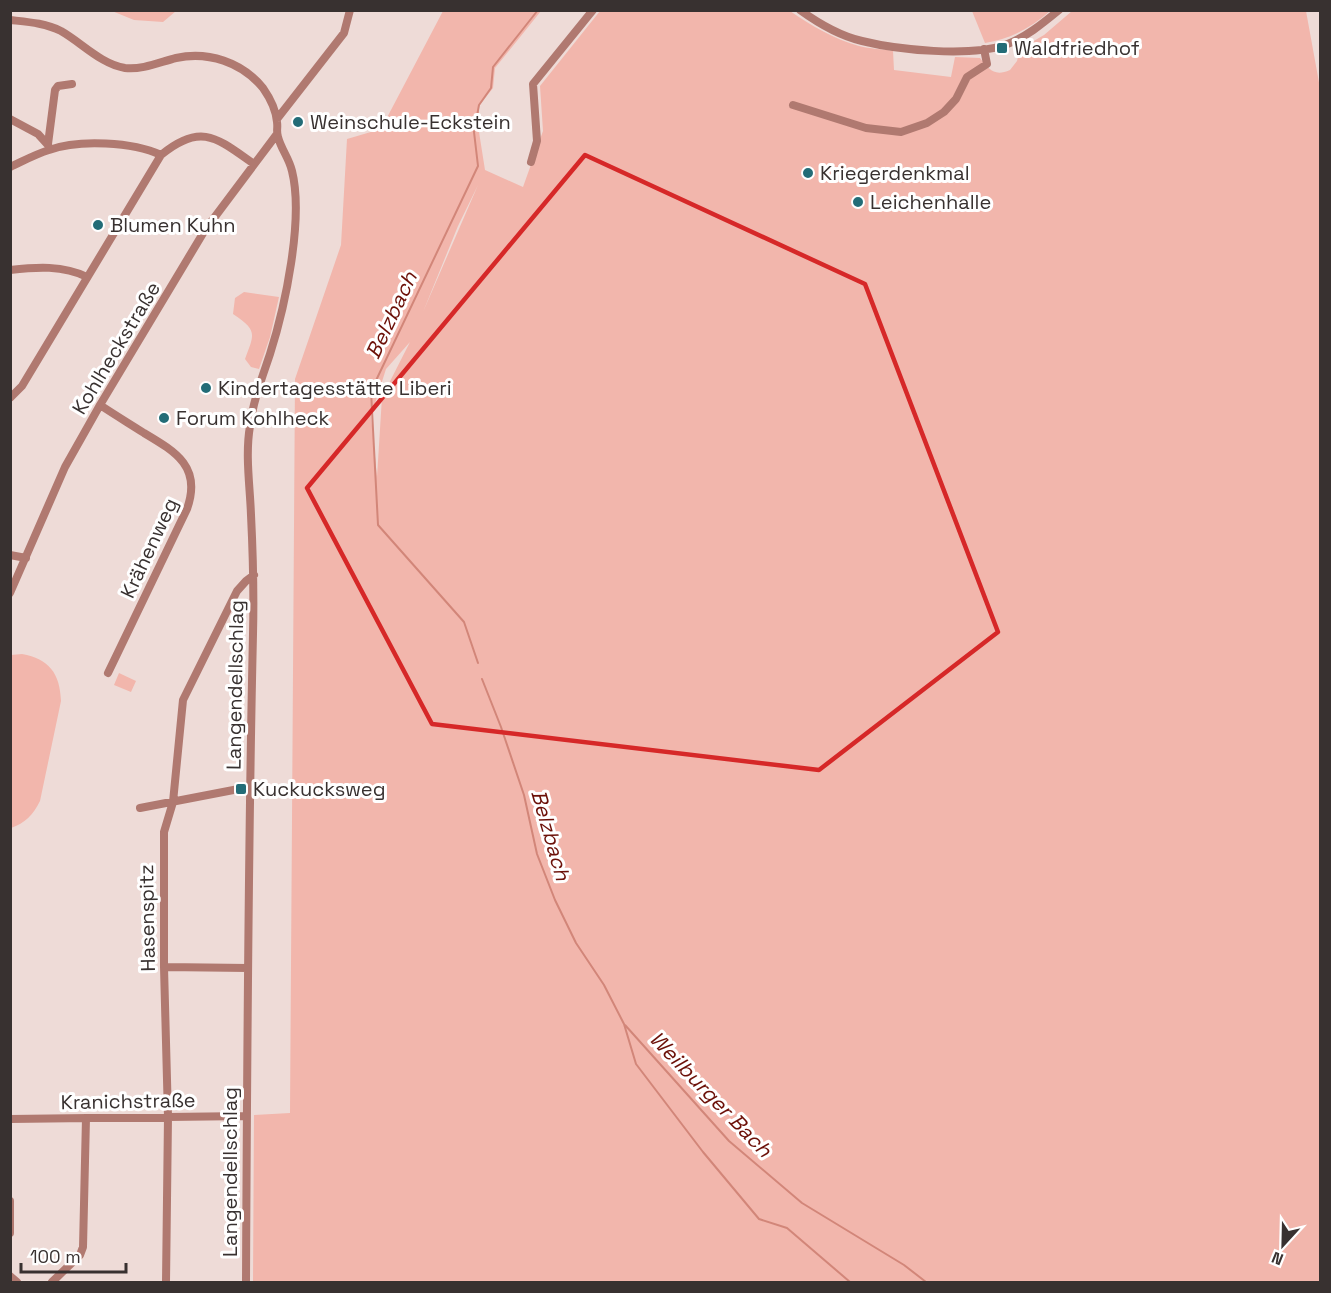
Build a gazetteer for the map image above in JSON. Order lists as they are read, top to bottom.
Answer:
{
  "streets": {
    "street": [
      "Kohlheckstraße",
      "Krähenweg",
      "Langendellschlag",
      "Hasenspitz",
      "Kranichstraße"
    ]
  },
  "crossings": [
    ["Kohlheckstraße", "Krähenweg"],
    ["Kohlheckstraße", "Langendellschlag"],
    ["Langendellschlag", "Hasenspitz"],
    ["Langendellschlag", "Kranichstraße"],
    ["Hasenspitz", "Kranichstraße"]
  ],
  "water": ["Belzbach", "Weilburger Bach"],
  "places": {
    "transit": ["Waldfriedhof", "Kuckucksweg"],
    "other": [
      "Weinschule-Eckstein",
      "Kriegerdenkmal",
      "Leichenhalle",
      "Blumen Kuhn",
      "Kindertagesstätte Liberi",
      "Forum Kohlheck"
    ]
  },
  "scale_bar": "100 m",
  "north": "bottom"
}
